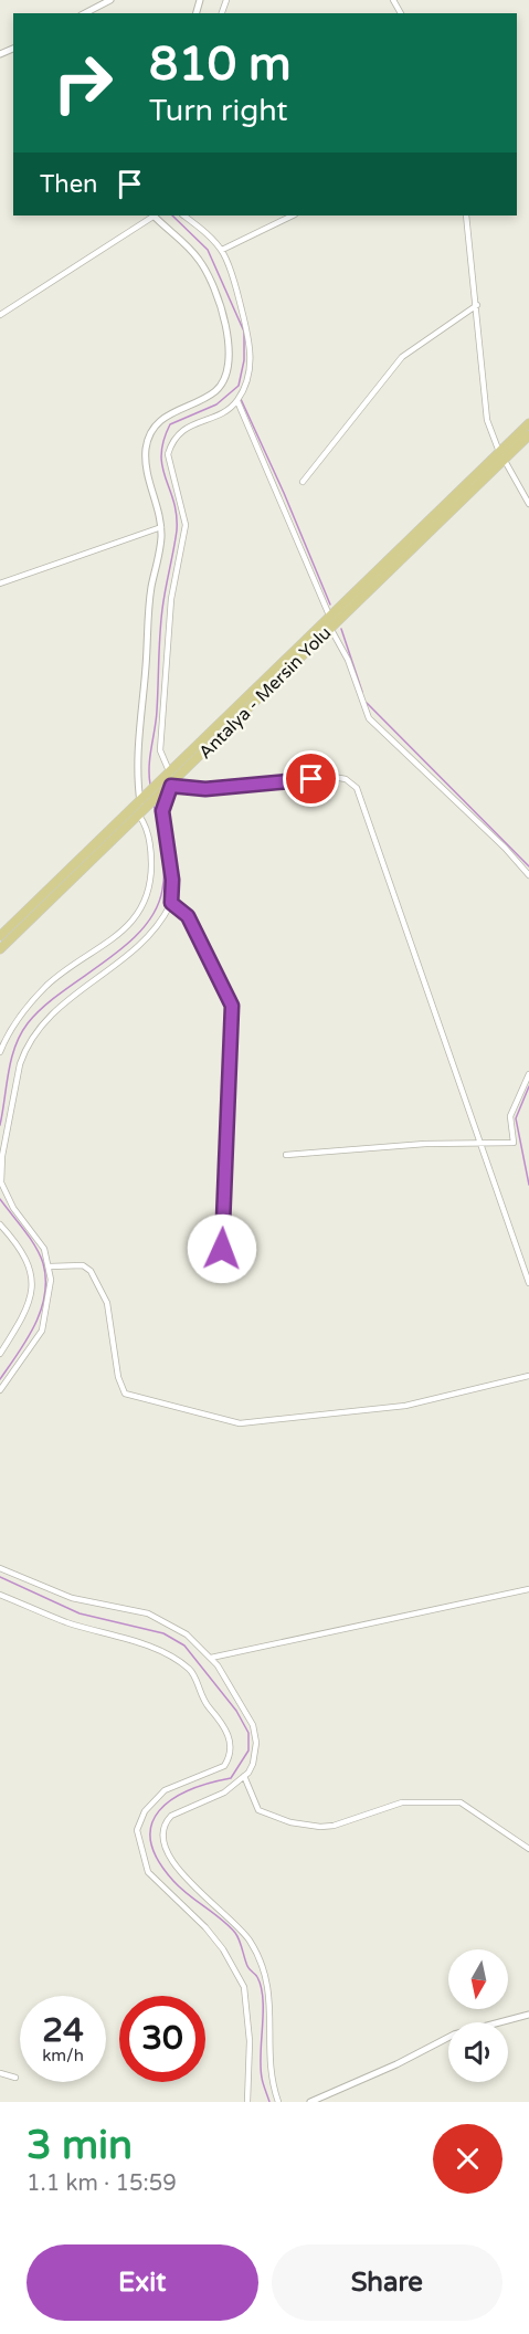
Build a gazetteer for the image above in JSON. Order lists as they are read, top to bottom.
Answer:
{
  "streets": {
    "highway": ["Antalya - Mersin Yolu"]
  },
  "north": "bottom",
  "page": {
    "turn": ["810 m", "Turn right"],
    "then": "Then",
    "speed": "24 km/h",
    "limit": "30",
    "heading": ["3 min", "1.1 km · 15:59"],
    "buttons": ["Exit", "Share"]
  }
}
